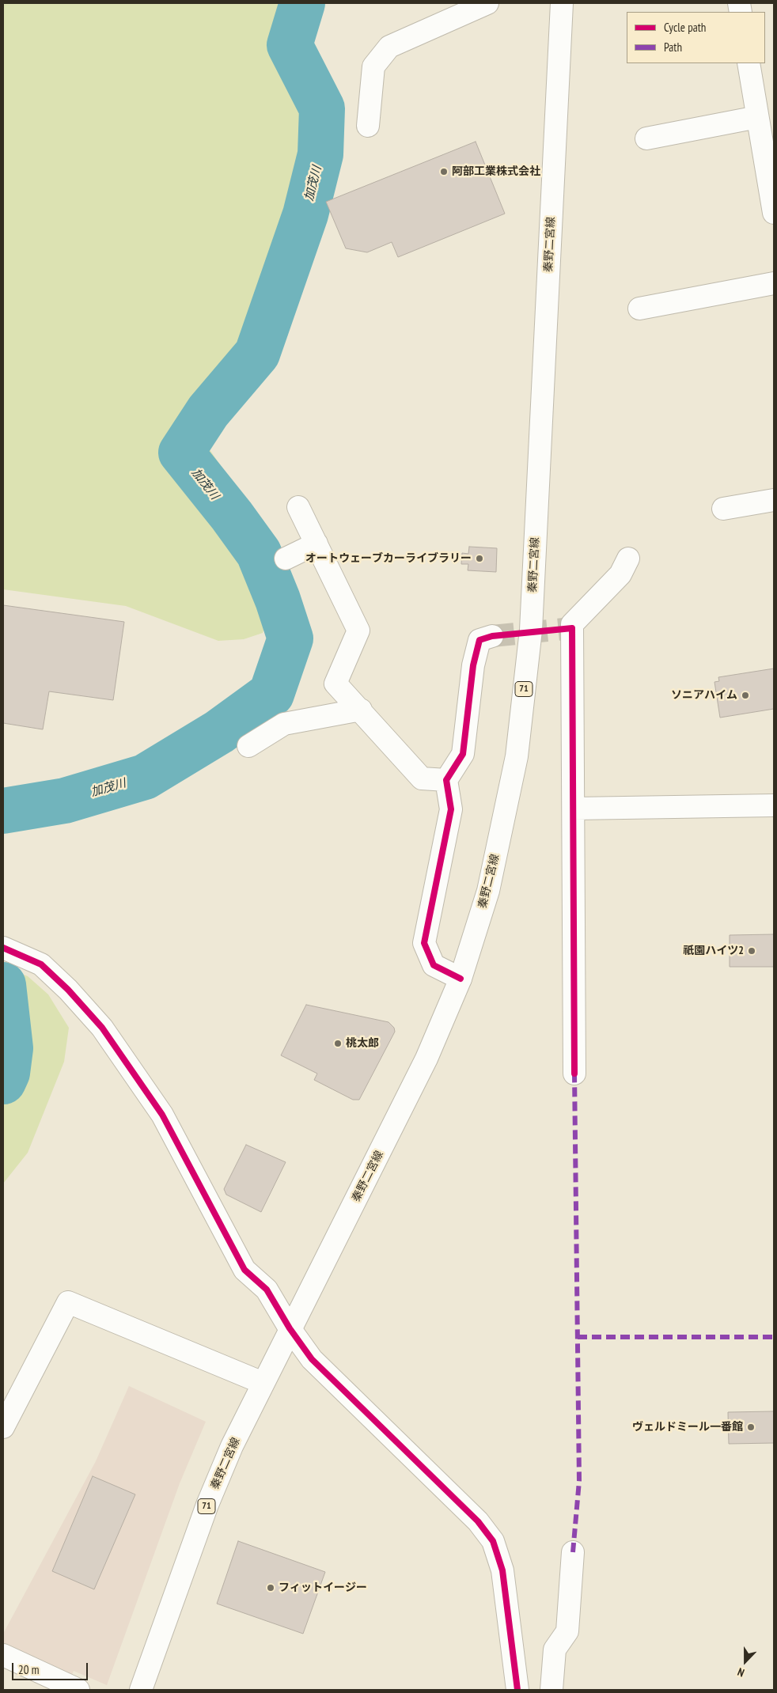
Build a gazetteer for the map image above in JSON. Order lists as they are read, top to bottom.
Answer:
{
  "streets": {
    "street": ["秦野二宮線", "71"]
  },
  "water": ["加茂川"],
  "places": [
    "阿部工業株式会社",
    "オートウェーブカーライブラリー",
    "ソニアハイム",
    "祇園ハイツ2",
    "桃太郎",
    "ヴェルドミール一番館",
    "フィットイージー"
  ],
  "legend": ["Cycle path", "Path"],
  "scale_bar": "20 m",
  "north": "bottom"
}
